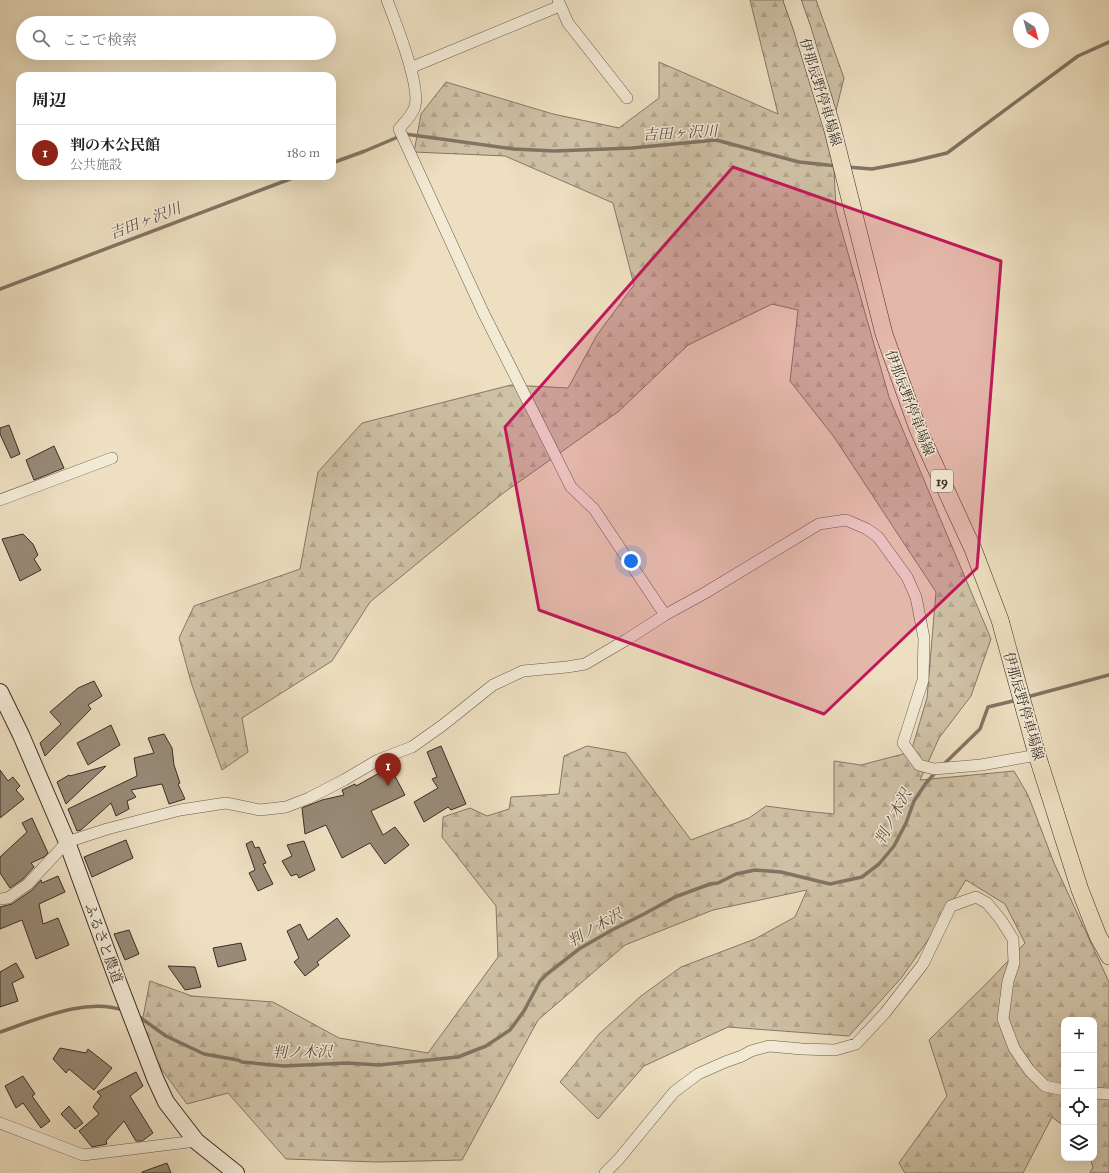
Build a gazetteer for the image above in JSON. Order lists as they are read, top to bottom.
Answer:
{
  "streets": {
    "main road": ["伊那辰野停車場線", "19"],
    "street": ["ふるさと農道"]
  },
  "water": ["吉田ヶ沢川", "判ノ木沢"],
  "north": "bottom right",
  "page": {
    "search": "ここで検索",
    "heading": "周辺",
    "list": [
      {
        "mark": "1",
        "name": "判の木公民館",
        "note": "公共施設",
        "value": "180 m"
      }
    ],
    "pins": "1",
    "map_buttons": ["+", "−"]
  }
}
